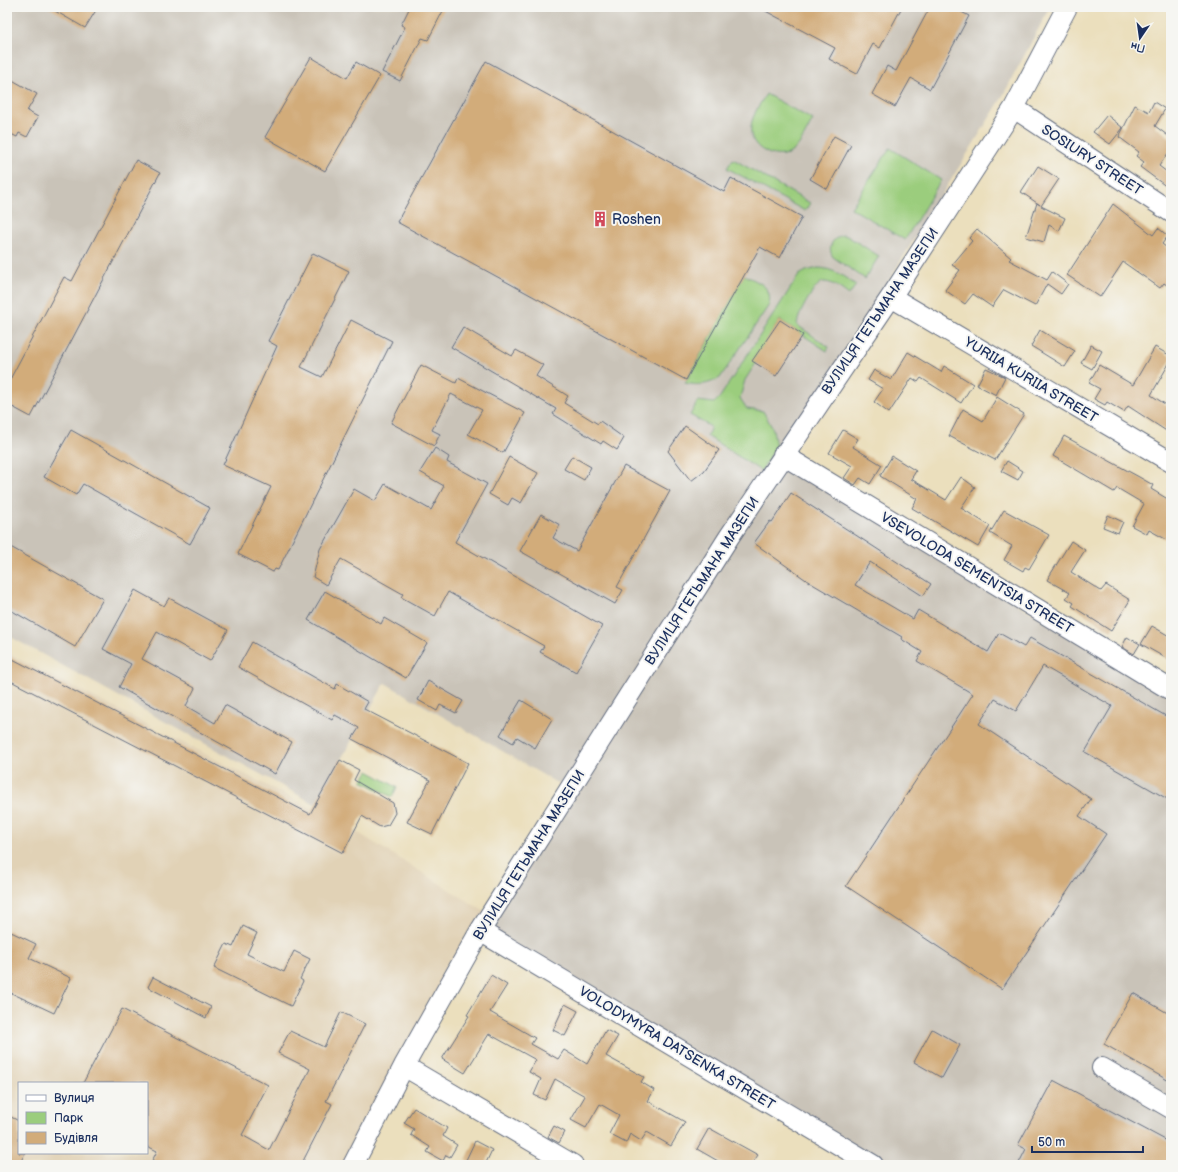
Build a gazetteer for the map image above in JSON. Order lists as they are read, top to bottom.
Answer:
{
  "streets": {
    "street": [
      "SOSIURY STREET",
      "ВУЛИЦЯ ГЕТЬМАНА МАЗЕПИ",
      "YURIIA KURIIA STREET",
      "VSEVOLODA SEMENTSIA STREET",
      "VOLODYMYRA DATSENKA STREET"
    ]
  },
  "crossings": [
    ["SOSIURY STREET", "ВУЛИЦЯ ГЕТЬМАНА МАЗЕПИ"],
    ["ВУЛИЦЯ ГЕТЬМАНА МАЗЕПИ", "YURIIA KURIIA STREET"],
    ["ВУЛИЦЯ ГЕТЬМАНА МАЗЕПИ", "VSEVOLODA SEMENTSIA STREET"],
    ["ВУЛИЦЯ ГЕТЬМАНА МАЗЕПИ", "VOLODYMYRA DATSENKA STREET"]
  ],
  "places": {
    "building": ["Roshen"]
  },
  "legend": ["Вулиця", "Парк", "Будівля"],
  "scale_bar": "50 m",
  "north": "bottom"
}
